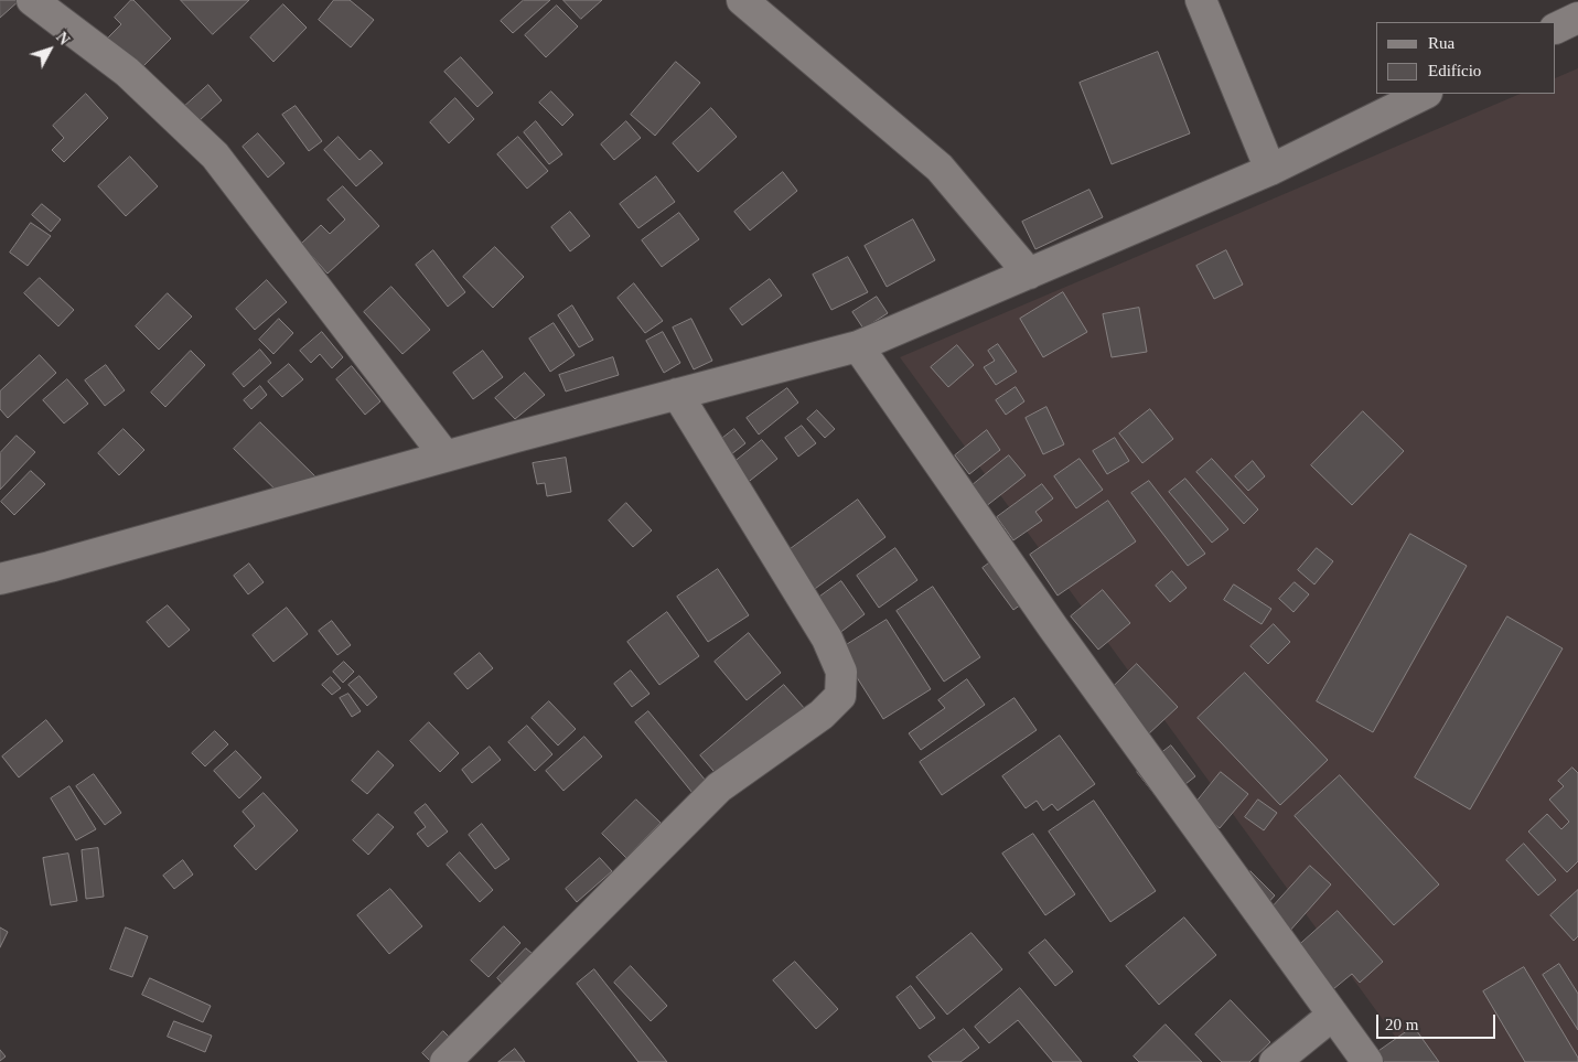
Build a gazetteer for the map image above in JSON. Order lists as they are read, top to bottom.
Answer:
{
  "legend": ["Rua", "Edifício"],
  "scale_bar": "20 m",
  "north": "top right"
}
